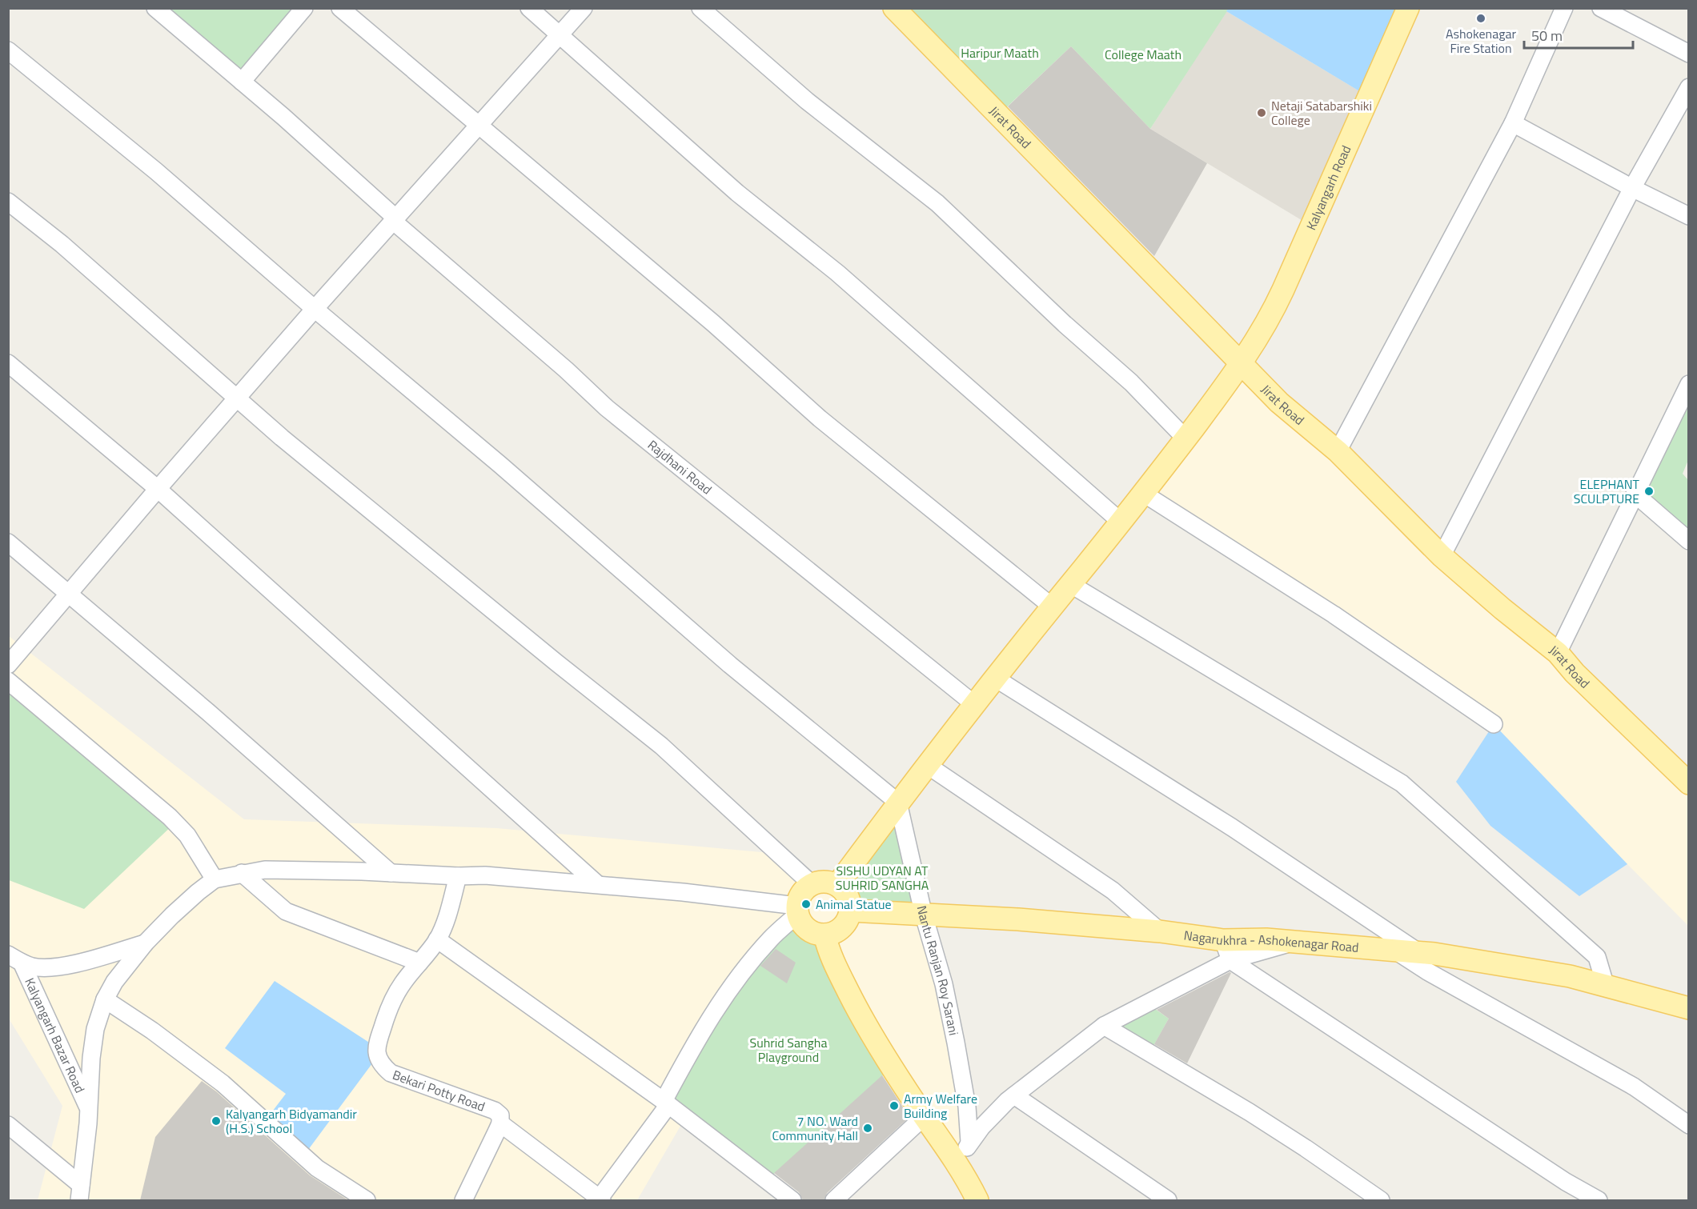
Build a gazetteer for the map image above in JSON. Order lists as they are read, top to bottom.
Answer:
{
  "streets": {
    "main road": ["Jirat Road", "Kalyangarh Road", "Nagarukhra - Ashokenagar Road"],
    "street": [
      "Rajdhani Road",
      "Nantu Ranjan Roy Sarani",
      "Kalyangarh Bazar Road",
      "Bekari Potty Road"
    ]
  },
  "crossings": [
    ["Jirat Road", "Kalyangarh Road"],
    ["Kalyangarh Road", "Rajdhani Road"],
    ["Kalyangarh Road", "Nagarukhra - Ashokenagar Road"],
    ["Kalyangarh Road", "Nantu Ranjan Roy Sarani"],
    ["Nagarukhra - Ashokenagar Road", "Nantu Ranjan Roy Sarani"]
  ],
  "parks": [
    "Haripur Maath",
    "College Maath",
    "SISHU UDYAN AT SUHRID SANGHA",
    "Suhrid Sangha Playground"
  ],
  "places": [
    "Ashokenagar Fire Station",
    "Netaji Satabarshiki College",
    "ELEPHANT SCULPTURE",
    "Animal Statue",
    "Army Welfare Building",
    "Kalyangarh Bidyamandir (H.S.) School",
    "7 NO. Ward Community Hall"
  ],
  "scale_bar": "50 m"
}
